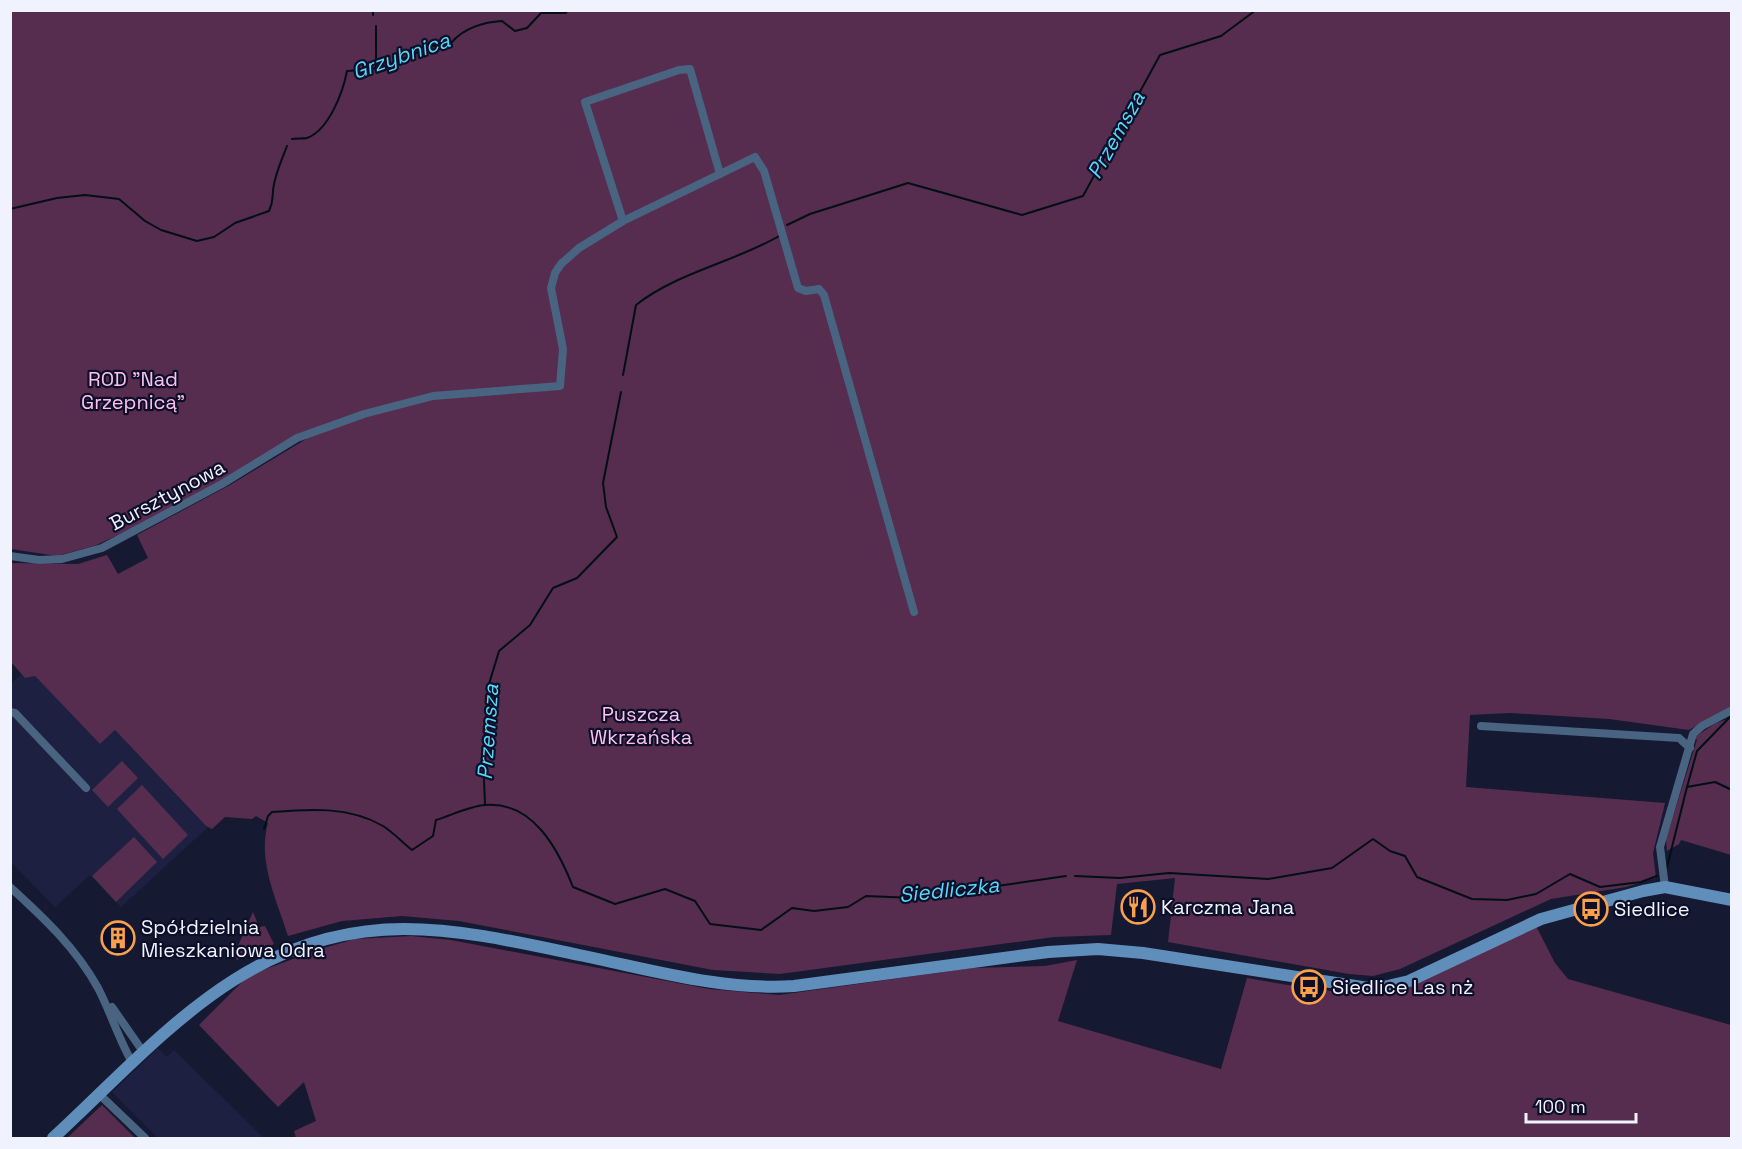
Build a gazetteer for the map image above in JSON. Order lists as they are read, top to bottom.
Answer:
{
  "streets": {
    "street": ["Bursztynowa"]
  },
  "water": ["Grzybnica", "Przemsza", "Siedliczka"],
  "parks": ["ROD \"Nad Grzepnicą\"", "Puszcza Wkrzańska"],
  "places": {
    "restaurant": ["Karczma Jana"],
    "bus stop": ["Siedlice", "Siedlice Las nż"],
    "building": ["Spółdzielnia Mieszkaniowa Odra"]
  },
  "scale_bar": "100 m"
}
